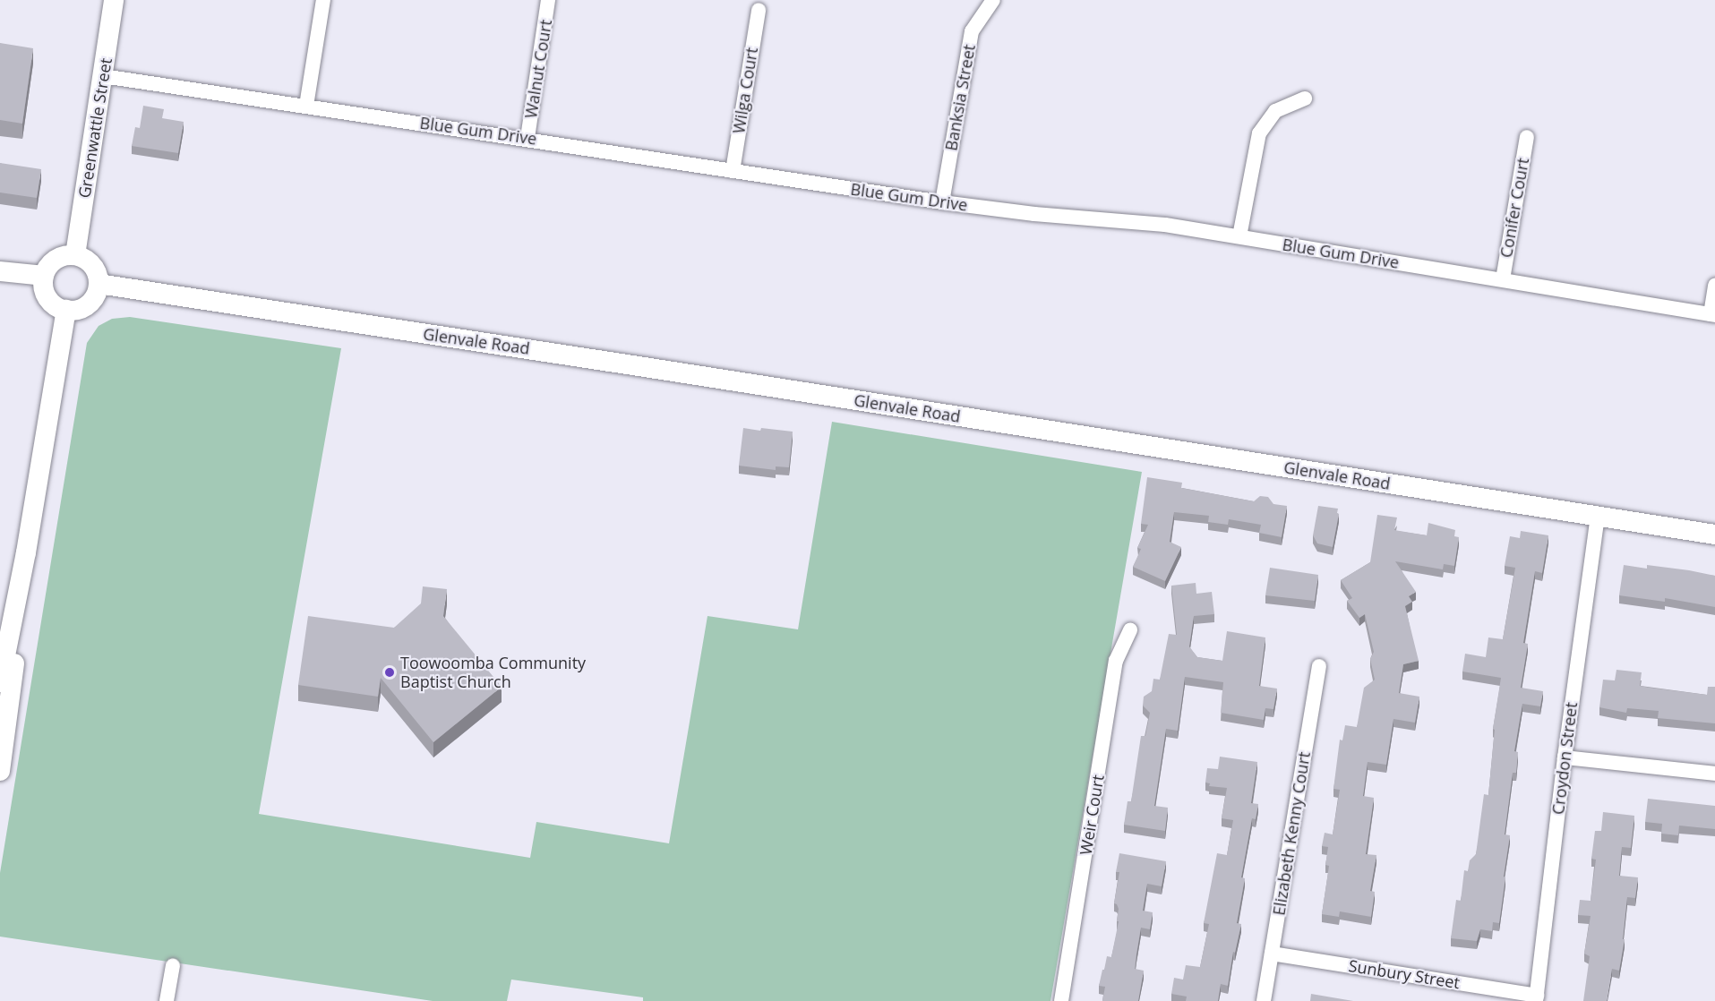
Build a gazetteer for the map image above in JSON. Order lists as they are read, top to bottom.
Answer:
{
  "streets": {
    "street": [
      "Walnut Court",
      "Wilga Court",
      "Banksia Street",
      "Greenwattle Street",
      "Blue Gum Drive",
      "Conifer Court",
      "Glenvale Road",
      "Croydon Street",
      "Weir Court",
      "Elizabeth Kenny Court",
      "Sunbury Street"
    ]
  },
  "crossings": [
    ["Walnut Court", "Blue Gum Drive"],
    ["Wilga Court", "Blue Gum Drive"],
    ["Banksia Street", "Blue Gum Drive"],
    ["Greenwattle Street", "Blue Gum Drive"],
    ["Greenwattle Street", "Glenvale Road"],
    ["Blue Gum Drive", "Conifer Court"],
    ["Glenvale Road", "Croydon Street"],
    ["Croydon Street", "Sunbury Street"],
    ["Elizabeth Kenny Court", "Sunbury Street"]
  ],
  "places": ["Toowoomba Community Baptist Church"]
}
